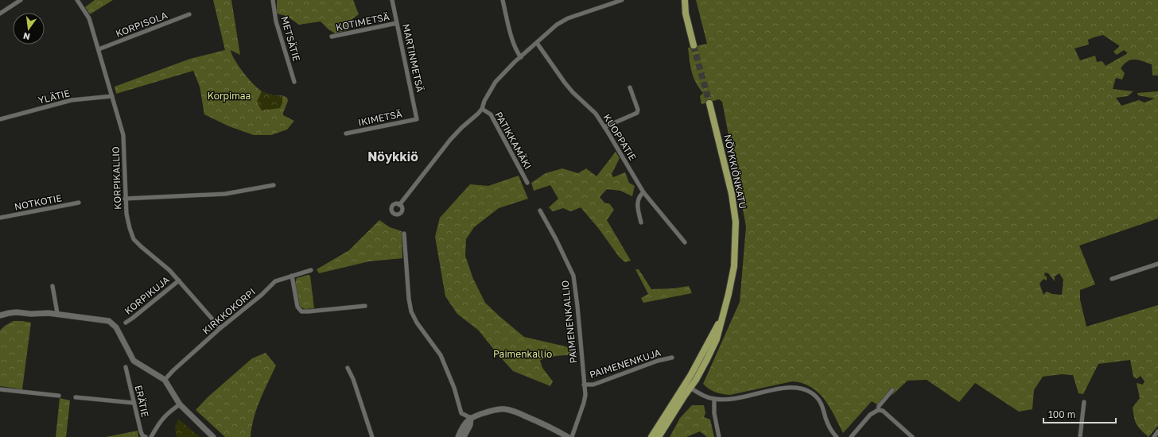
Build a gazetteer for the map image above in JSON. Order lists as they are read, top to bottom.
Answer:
{
  "streets": {
    "main road": ["NÖYKKIÖNKATU"],
    "street": [
      "KOTIMETSÄ",
      "KORPISOLA",
      "METSÄTIE",
      "MARTINMETSÄ",
      "YLÄTIE",
      "IKIMETSÄ",
      "KUOPPATIE",
      "PATIKKAMÄKI",
      "KORPIKALLIO",
      "NOTKOTIE",
      "KORPIKUJA",
      "KIRKKOKORPI",
      "PAIMENENKALLIO",
      "PAIMENENKUJA",
      "ERÄTIE"
    ]
  },
  "crossings": [
    ["KOTIMETSÄ", "MARTINMETSÄ"],
    ["KORPISOLA", "KORPIKALLIO"],
    ["MARTINMETSÄ", "IKIMETSÄ"],
    ["YLÄTIE", "KORPIKALLIO"],
    ["KORPIKALLIO", "KORPIKUJA"],
    ["KORPIKALLIO", "KIRKKOKORPI"],
    ["PAIMENENKALLIO", "PAIMENENKUJA"]
  ],
  "districts": ["Nöykkiö"],
  "parks": ["Korpimaa", "Paimenkallio"],
  "scale_bar": "100 m",
  "north": "bottom"
}
